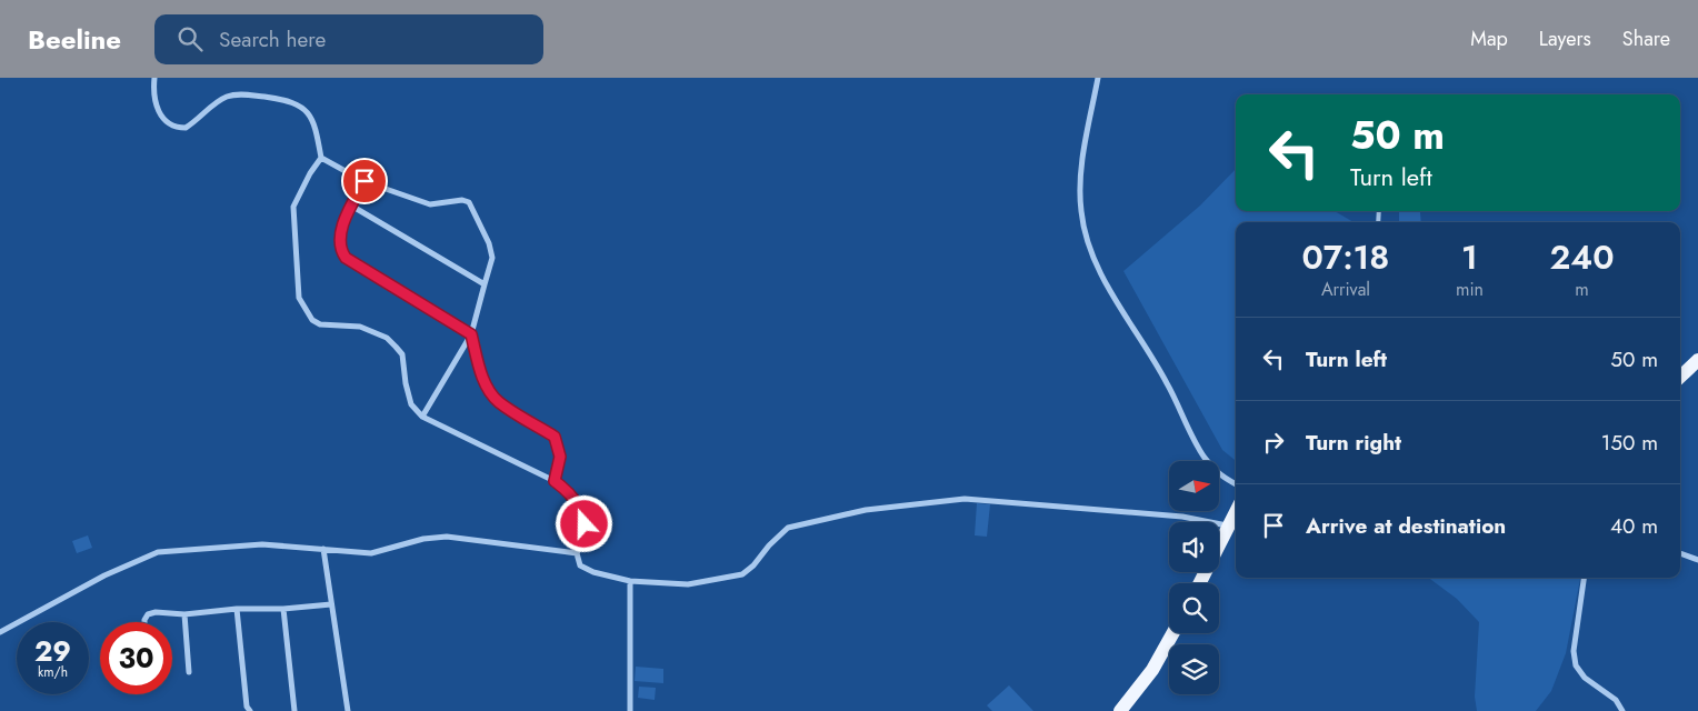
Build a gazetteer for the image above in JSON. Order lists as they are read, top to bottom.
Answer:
{
  "north": "right",
  "page": {
    "header": "Beeline",
    "search": "Search here",
    "nav": ["Map", "Layers", "Share"],
    "turn": ["50 m", "Turn left"],
    "eta": [
      "07:18",
      "Arrival",
      "1",
      "min",
      "240",
      "m"
    ],
    "list": [
      {
        "name": "Turn left",
        "value": "50 m"
      },
      {
        "name": "Turn right",
        "value": "150 m"
      },
      {
        "name": "Arrive at destination",
        "value": "40 m"
      }
    ],
    "speed": "29 km/h",
    "limit": "30"
  }
}
